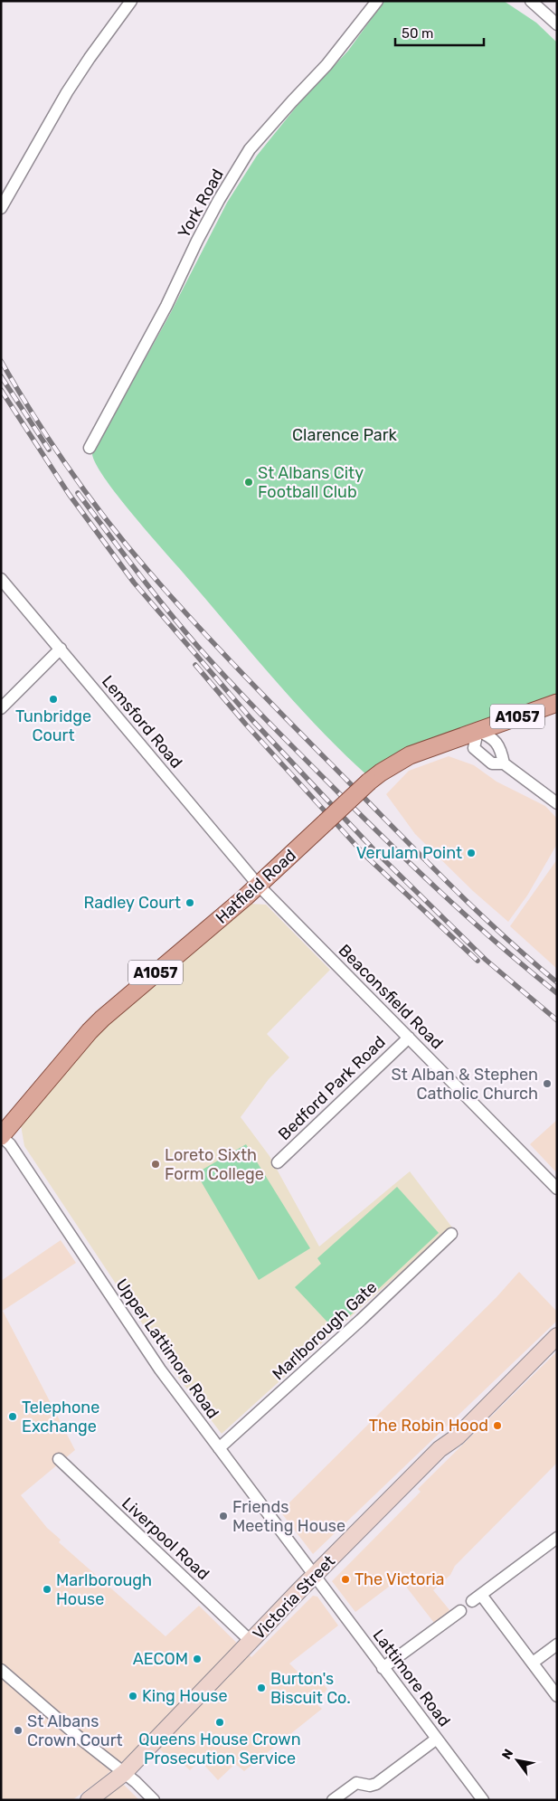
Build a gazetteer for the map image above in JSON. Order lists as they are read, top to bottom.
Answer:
{
  "streets": {
    "main road": ["A1057", "Hatfield Road", "Victoria Street"],
    "street": [
      "York Road",
      "Lemsford Road",
      "Beaconsfield Road",
      "Bedford Park Road",
      "Marlborough Gate",
      "Upper Lattimore Road",
      "Liverpool Road",
      "Lattimore Road"
    ]
  },
  "crossings": [
    ["Lemsford Road", "Hatfield Road"],
    ["Lemsford Road", "Beaconsfield Road"],
    ["Hatfield Road", "Beaconsfield Road"],
    ["Hatfield Road", "Upper Lattimore Road"],
    ["Beaconsfield Road", "Bedford Park Road"],
    ["Marlborough Gate", "Upper Lattimore Road"],
    ["Upper Lattimore Road", "Victoria Street"],
    ["Upper Lattimore Road", "Lattimore Road"],
    ["Liverpool Road", "Victoria Street"],
    ["Victoria Street", "Lattimore Road"]
  ],
  "parks": ["Clarence Park"],
  "places": [
    "St Albans City Football Club",
    "Tunbridge Court",
    "Verulam Point",
    "Radley Court",
    "St Alban & Stephen Catholic Church",
    "Loreto Sixth Form College",
    "Telephone Exchange",
    "The Robin Hood",
    "Friends Meeting House",
    "The Victoria",
    "Marlborough House",
    "AECOM",
    "Burton's Biscuit Co.",
    "King House",
    "Queens House Crown Prosecution Service",
    "St Albans Crown Court"
  ],
  "scale_bar": "50 m",
  "north": "top left"
}
